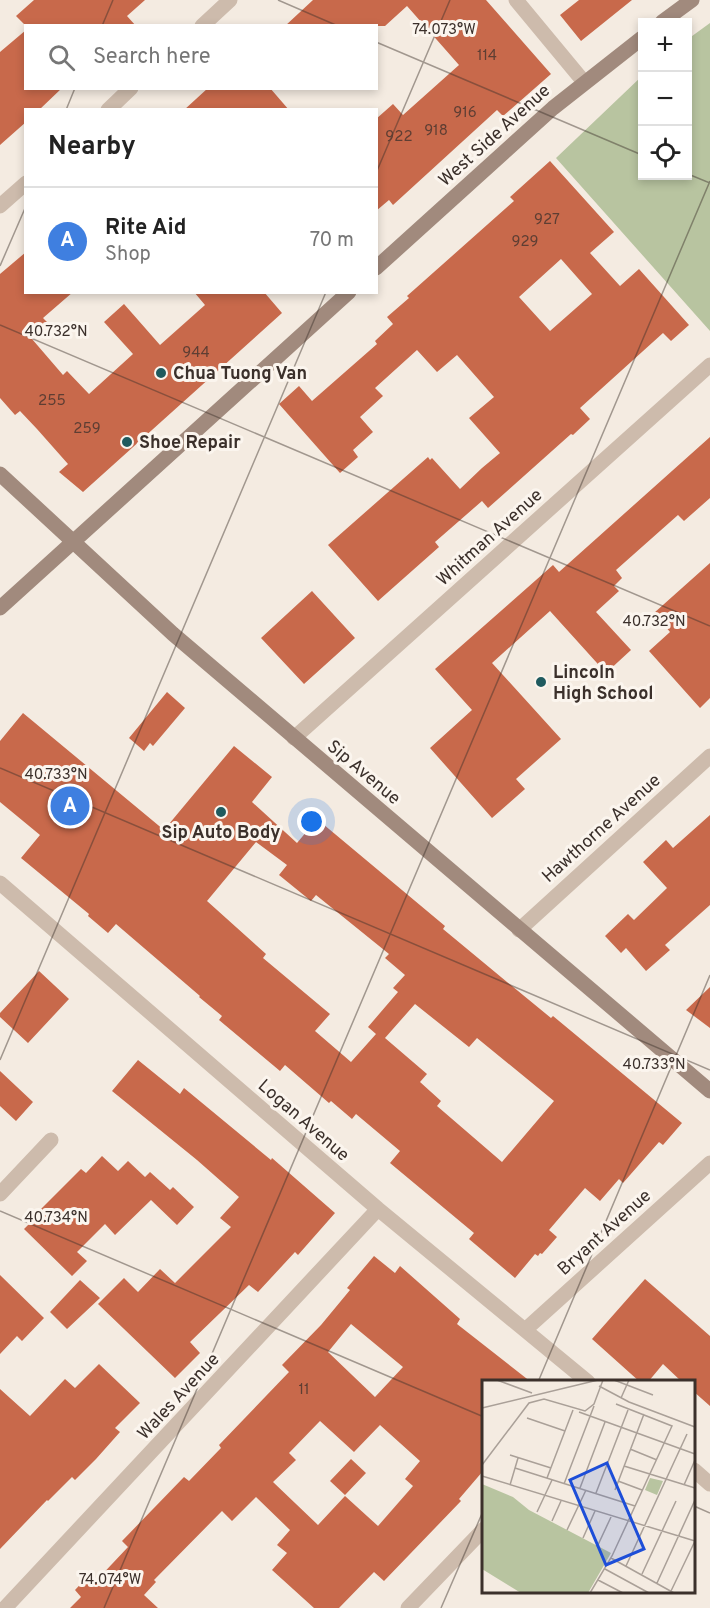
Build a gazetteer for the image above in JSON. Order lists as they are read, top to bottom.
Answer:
{
  "streets": {
    "street": [
      "West Side Avenue",
      "Whitman Avenue",
      "Sip Avenue",
      "Hawthorne Avenue",
      "Logan Avenue",
      "Bryant Avenue",
      "Wales Avenue"
    ]
  },
  "crossings": [
    ["Whitman Avenue", "Sip Avenue"],
    ["Sip Avenue", "Hawthorne Avenue"],
    ["Logan Avenue", "Bryant Avenue"],
    ["Logan Avenue", "Wales Avenue"]
  ],
  "places": [
    "Chua Tuong Van",
    "Shoe Repair",
    "Lincoln High School",
    "Sip Auto Body"
  ],
  "house_numbers": [
    "114",
    "916",
    "918",
    "922",
    "927",
    "929",
    "944",
    "255",
    "259",
    "11"
  ],
  "page": {
    "map_buttons": ["+", "−"],
    "search": "Search here",
    "heading": "Nearby",
    "list": [
      {
        "mark": "A",
        "name": "Rite Aid",
        "note": "Shop",
        "value": "70 m"
      }
    ],
    "pins": "A"
  },
  "coordinates": [
    "74.073°W",
    "40.732°N",
    "40.733°N",
    "40.734°N",
    "74.074°W"
  ]
}
